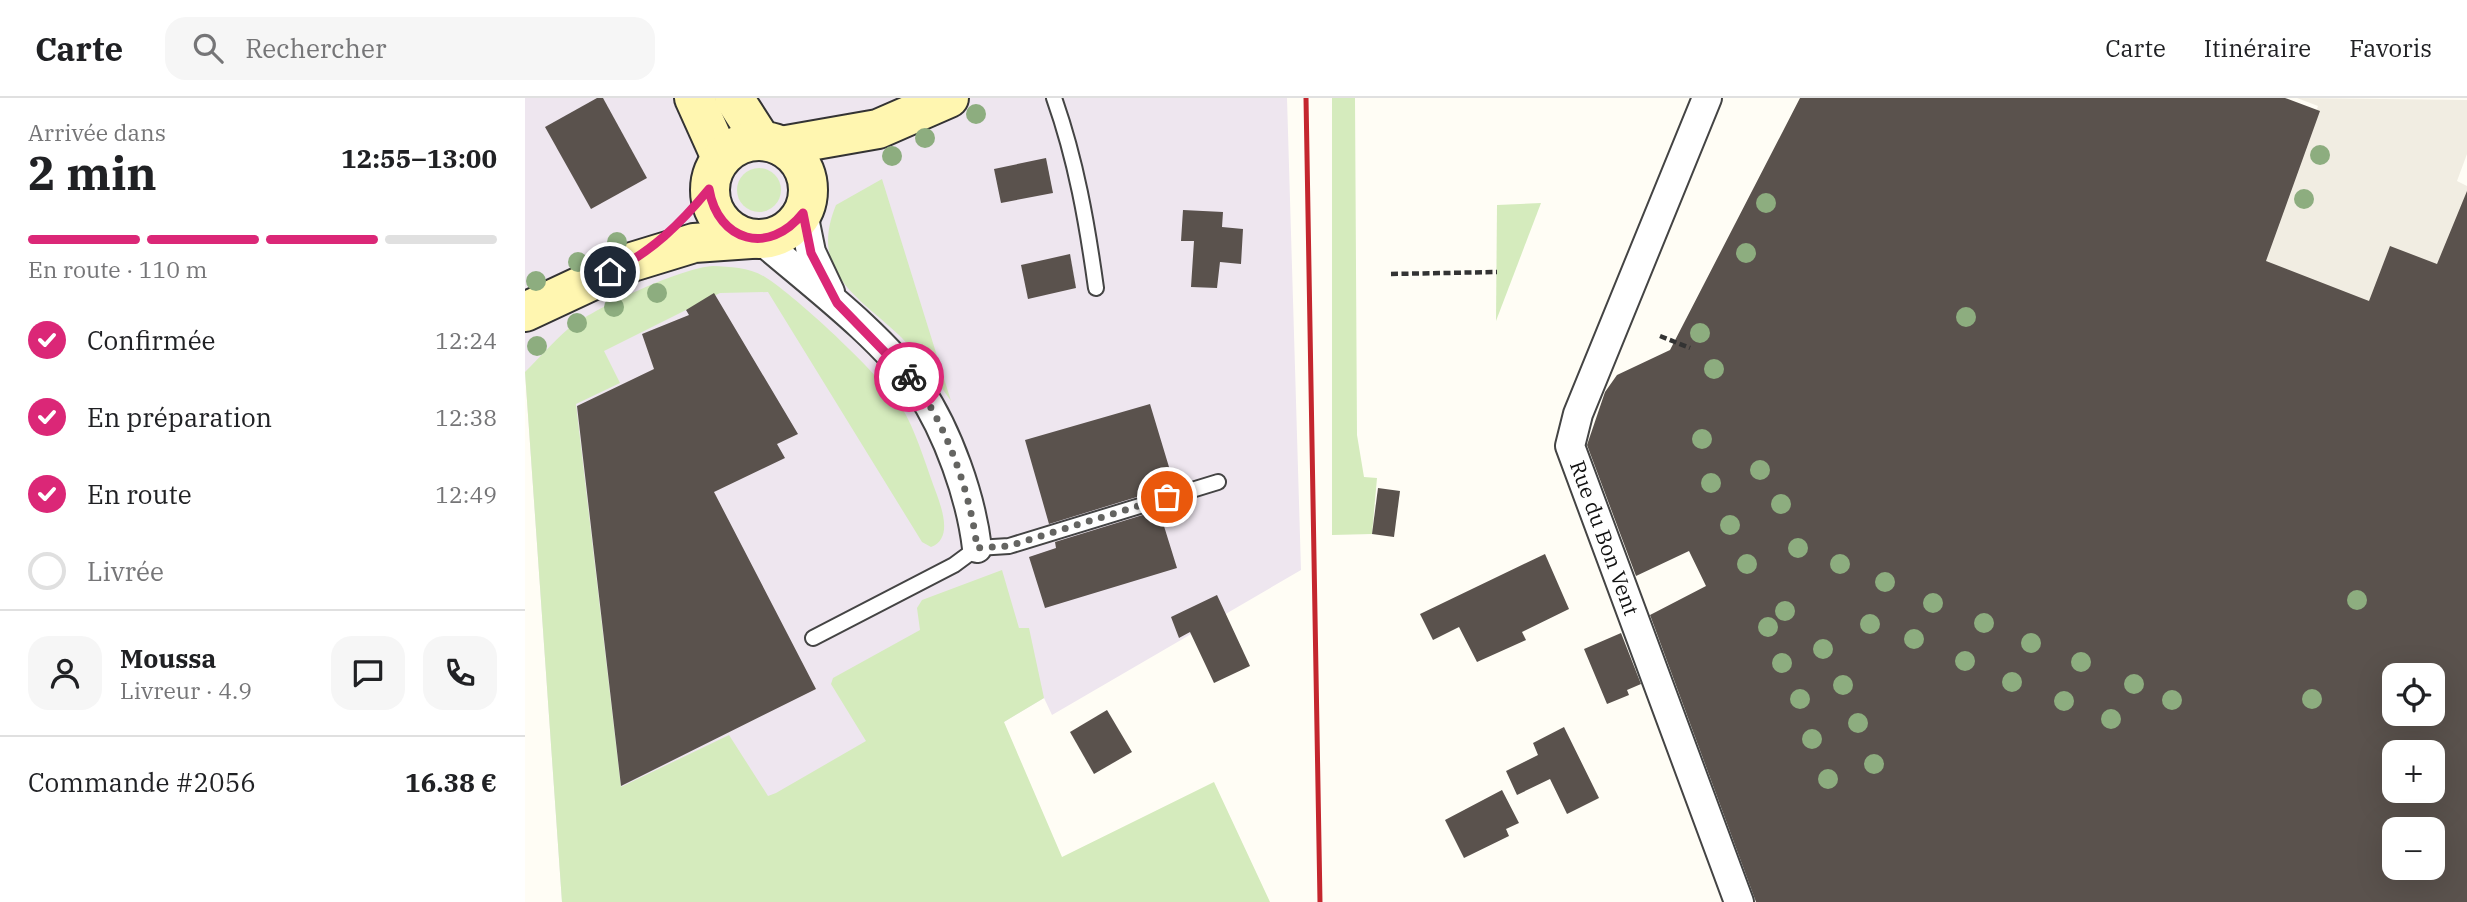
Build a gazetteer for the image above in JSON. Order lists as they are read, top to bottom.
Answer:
{
  "streets": {
    "street": ["Rue du Bon Vent"]
  },
  "page": {
    "header": "Carte",
    "search": "Rechercher",
    "nav": ["Carte", "Itinéraire", "Favoris"],
    "heading": ["2 min", "Arrivée dans", "12:55–13:00"],
    "panel": [
      "Moussa",
      "Livreur · 4.9",
      "Commande #2056",
      "16.38 €"
    ],
    "bar": "En route · 110 m",
    "list": [
      ["Confirmée", "12:24"],
      ["En préparation", "12:38"],
      ["En route", "12:49"],
      "Livrée"
    ],
    "map_buttons": ["+", "−"]
  }
}
